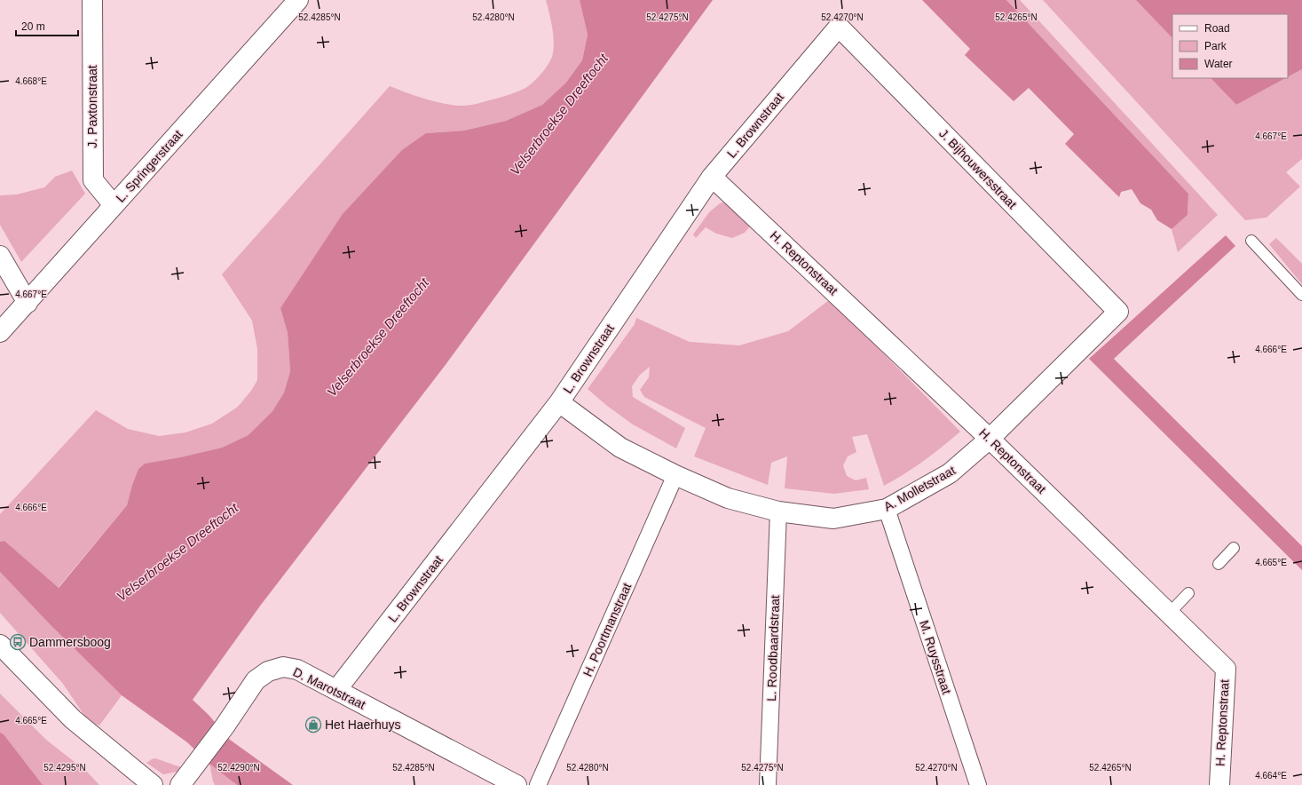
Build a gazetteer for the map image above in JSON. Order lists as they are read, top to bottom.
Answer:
{
  "streets": {
    "street": [
      "J. Paxtonstraat",
      "L. Brownstraat",
      "L. Springerstraat",
      "J. Bijhouwersstraat",
      "H. Reptonstraat",
      "A. Molletstraat",
      "H. Poortmanstraat",
      "L. Roodbaardstraat",
      "M. Ruysstraat",
      "D. Marotstraat"
    ]
  },
  "crossings": [
    ["J. Paxtonstraat", "L. Springerstraat"],
    ["L. Brownstraat", "J. Bijhouwersstraat"],
    ["L. Brownstraat", "H. Reptonstraat"],
    ["L. Brownstraat", "A. Molletstraat"],
    ["L. Brownstraat", "D. Marotstraat"],
    ["J. Bijhouwersstraat", "A. Molletstraat"],
    ["H. Reptonstraat", "A. Molletstraat"],
    ["A. Molletstraat", "H. Poortmanstraat"],
    ["A. Molletstraat", "L. Roodbaardstraat"],
    ["A. Molletstraat", "M. Ruysstraat"]
  ],
  "water": ["Velserbroekse Dreeftocht"],
  "places": {
    "bus stop": ["Dammersboog"],
    "shop": ["Het Haerhuys"]
  },
  "legend": ["Road", "Park", "Water"],
  "scale_bar": "20 m",
  "coordinates": [
    "52.4285°N",
    "52.4280°N",
    "52.4275°N",
    "52.4270°N",
    "52.4265°N",
    "4.668°E",
    "4.667°E",
    "4.666°E",
    "4.665°E",
    "52.4295°N",
    "52.4290°N",
    "4.664°E"
  ]
}
